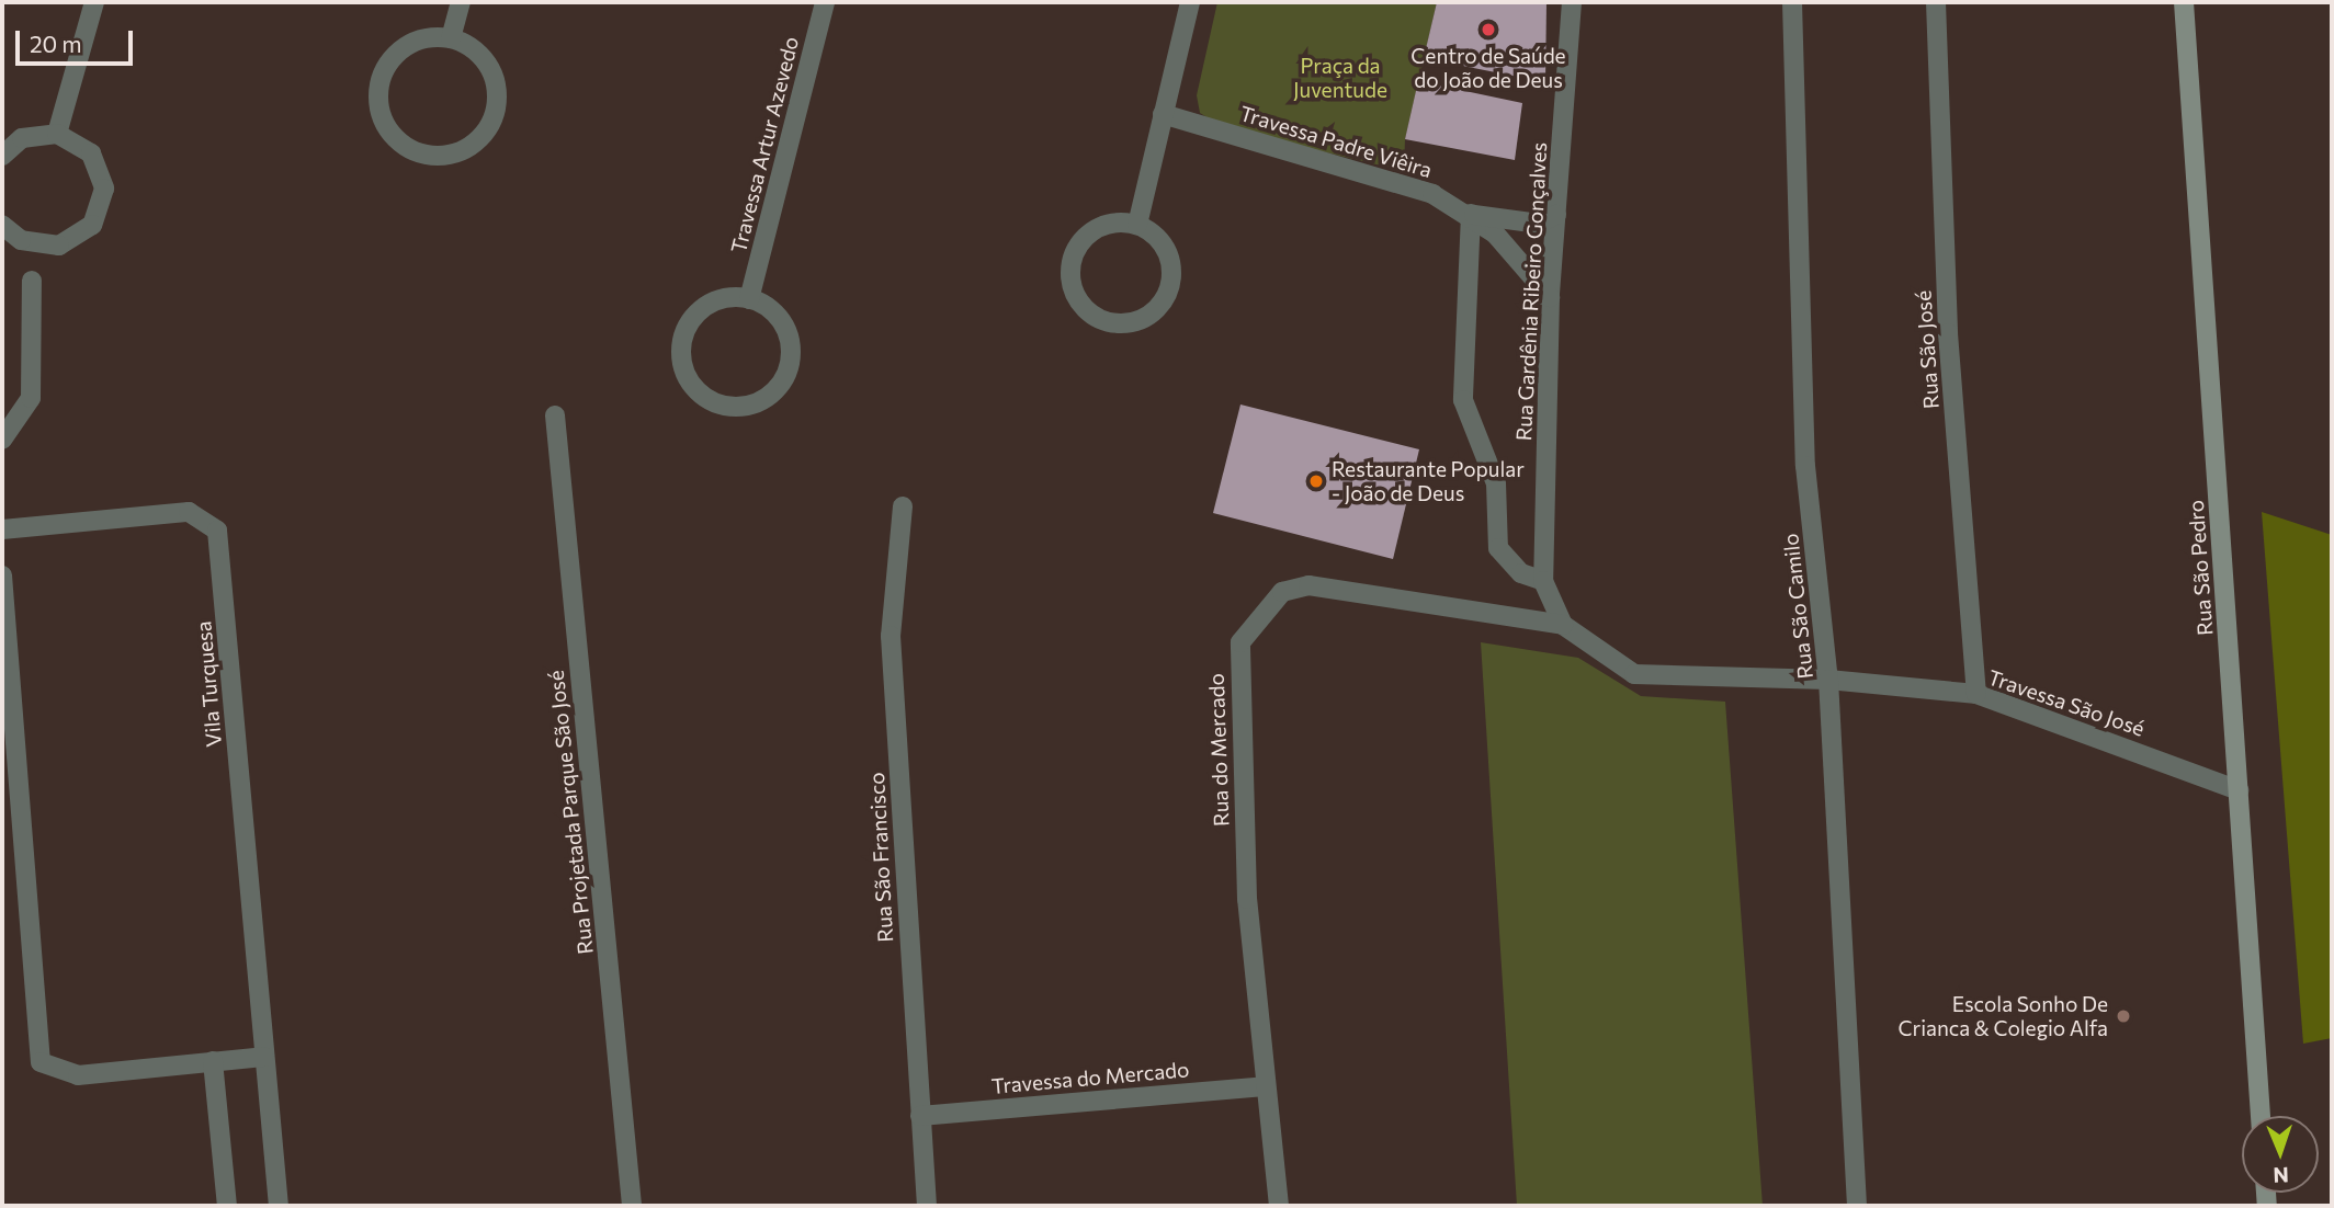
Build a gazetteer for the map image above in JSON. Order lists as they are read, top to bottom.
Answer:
{
  "streets": {
    "street": [
      "Travessa Padre Viêira",
      "Travessa Artur Azevedo",
      "Rua Gardênia Ribeiro Gonçalves",
      "Rua São José",
      "Rua São Pedro",
      "Rua São Camilo",
      "Vila Turquesa",
      "Travessa São José",
      "Rua do Mercado",
      "Rua Projetada Parque São José",
      "Rua São Francisco",
      "Travessa do Mercado"
    ]
  },
  "crossings": [
    ["Travessa Padre Viêira", "Rua Gardênia Ribeiro Gonçalves"],
    ["Rua Gardênia Ribeiro Gonçalves", "Travessa São José"],
    ["Rua Gardênia Ribeiro Gonçalves", "Rua do Mercado"],
    ["Rua São José", "Travessa São José"],
    ["Rua São Pedro", "Travessa São José"],
    ["Rua São Camilo", "Travessa São José"],
    ["Travessa São José", "Rua do Mercado"],
    ["Rua do Mercado", "Travessa do Mercado"],
    ["Rua São Francisco", "Travessa do Mercado"]
  ],
  "parks": ["Praça da Juventude"],
  "places": ["Centro de Saúde do João de Deus", "Restaurante Popular - João de Deus", "Escola Sonho De Crianca & Colegio Alfa"],
  "scale_bar": "20 m",
  "north": "bottom"
}
